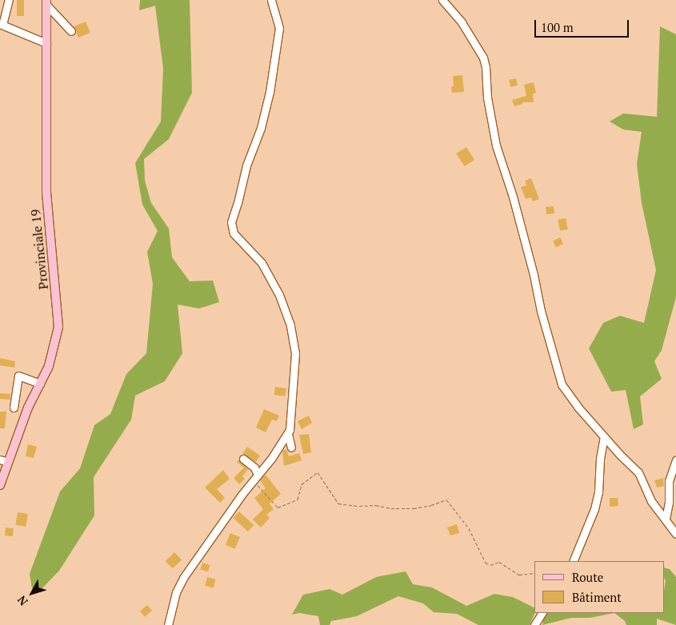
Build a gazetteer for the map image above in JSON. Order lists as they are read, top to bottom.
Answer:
{
  "streets": {
    "main road": ["Provinciale 19"]
  },
  "legend": ["Route", "Bâtiment"],
  "scale_bar": "100 m",
  "north": "bottom left"
}
